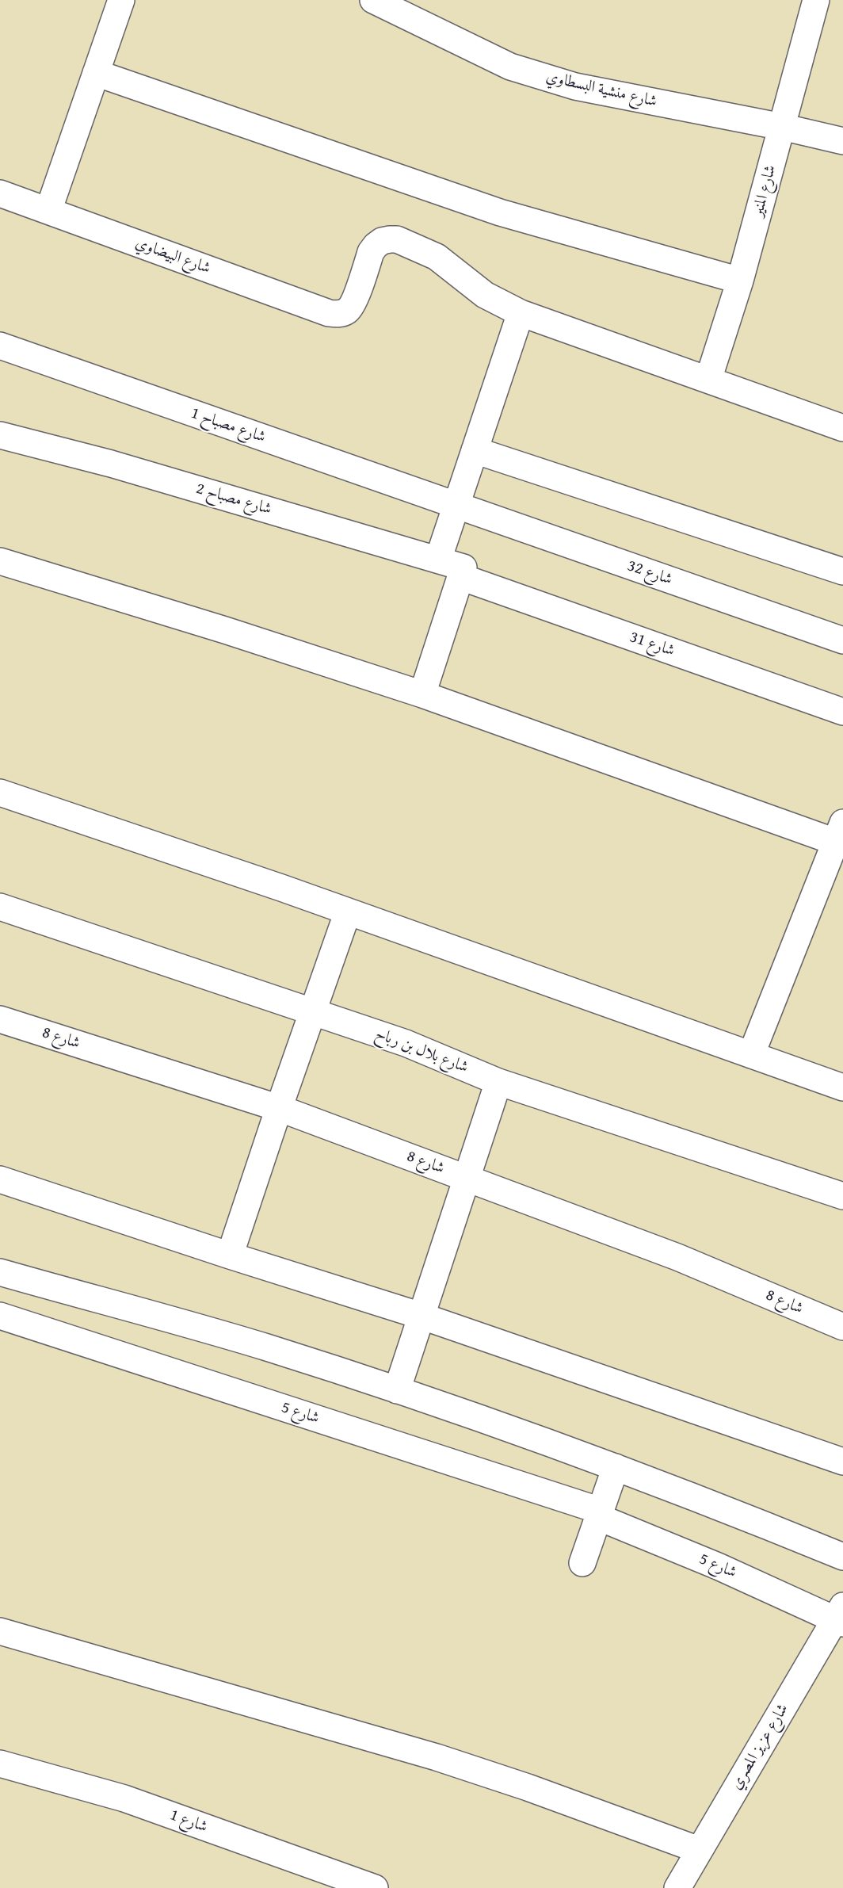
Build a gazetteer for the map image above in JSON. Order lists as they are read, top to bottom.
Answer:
{
  "streets": {
    "street": [
      "شارع منشية البسطاوي",
      "شارع المنير",
      "شارع البيضاوي",
      "شارع مصباح 1",
      "شارع مصباح 2",
      "شارع 32",
      "شارع 31",
      "شارع 8",
      "شارع بلال بن رباح",
      "شارع 5",
      "شارع عزيز المصري",
      "شارع 1"
    ]
  },
  "crossings": [
    ["شارع منشية البسطاوي", "شارع المنير"],
    ["شارع مصباح 1", "شارع 32"],
    ["شارع مصباح 2", "شارع 31"],
    ["شارع 5", "شارع عزيز المصري"]
  ]
}
